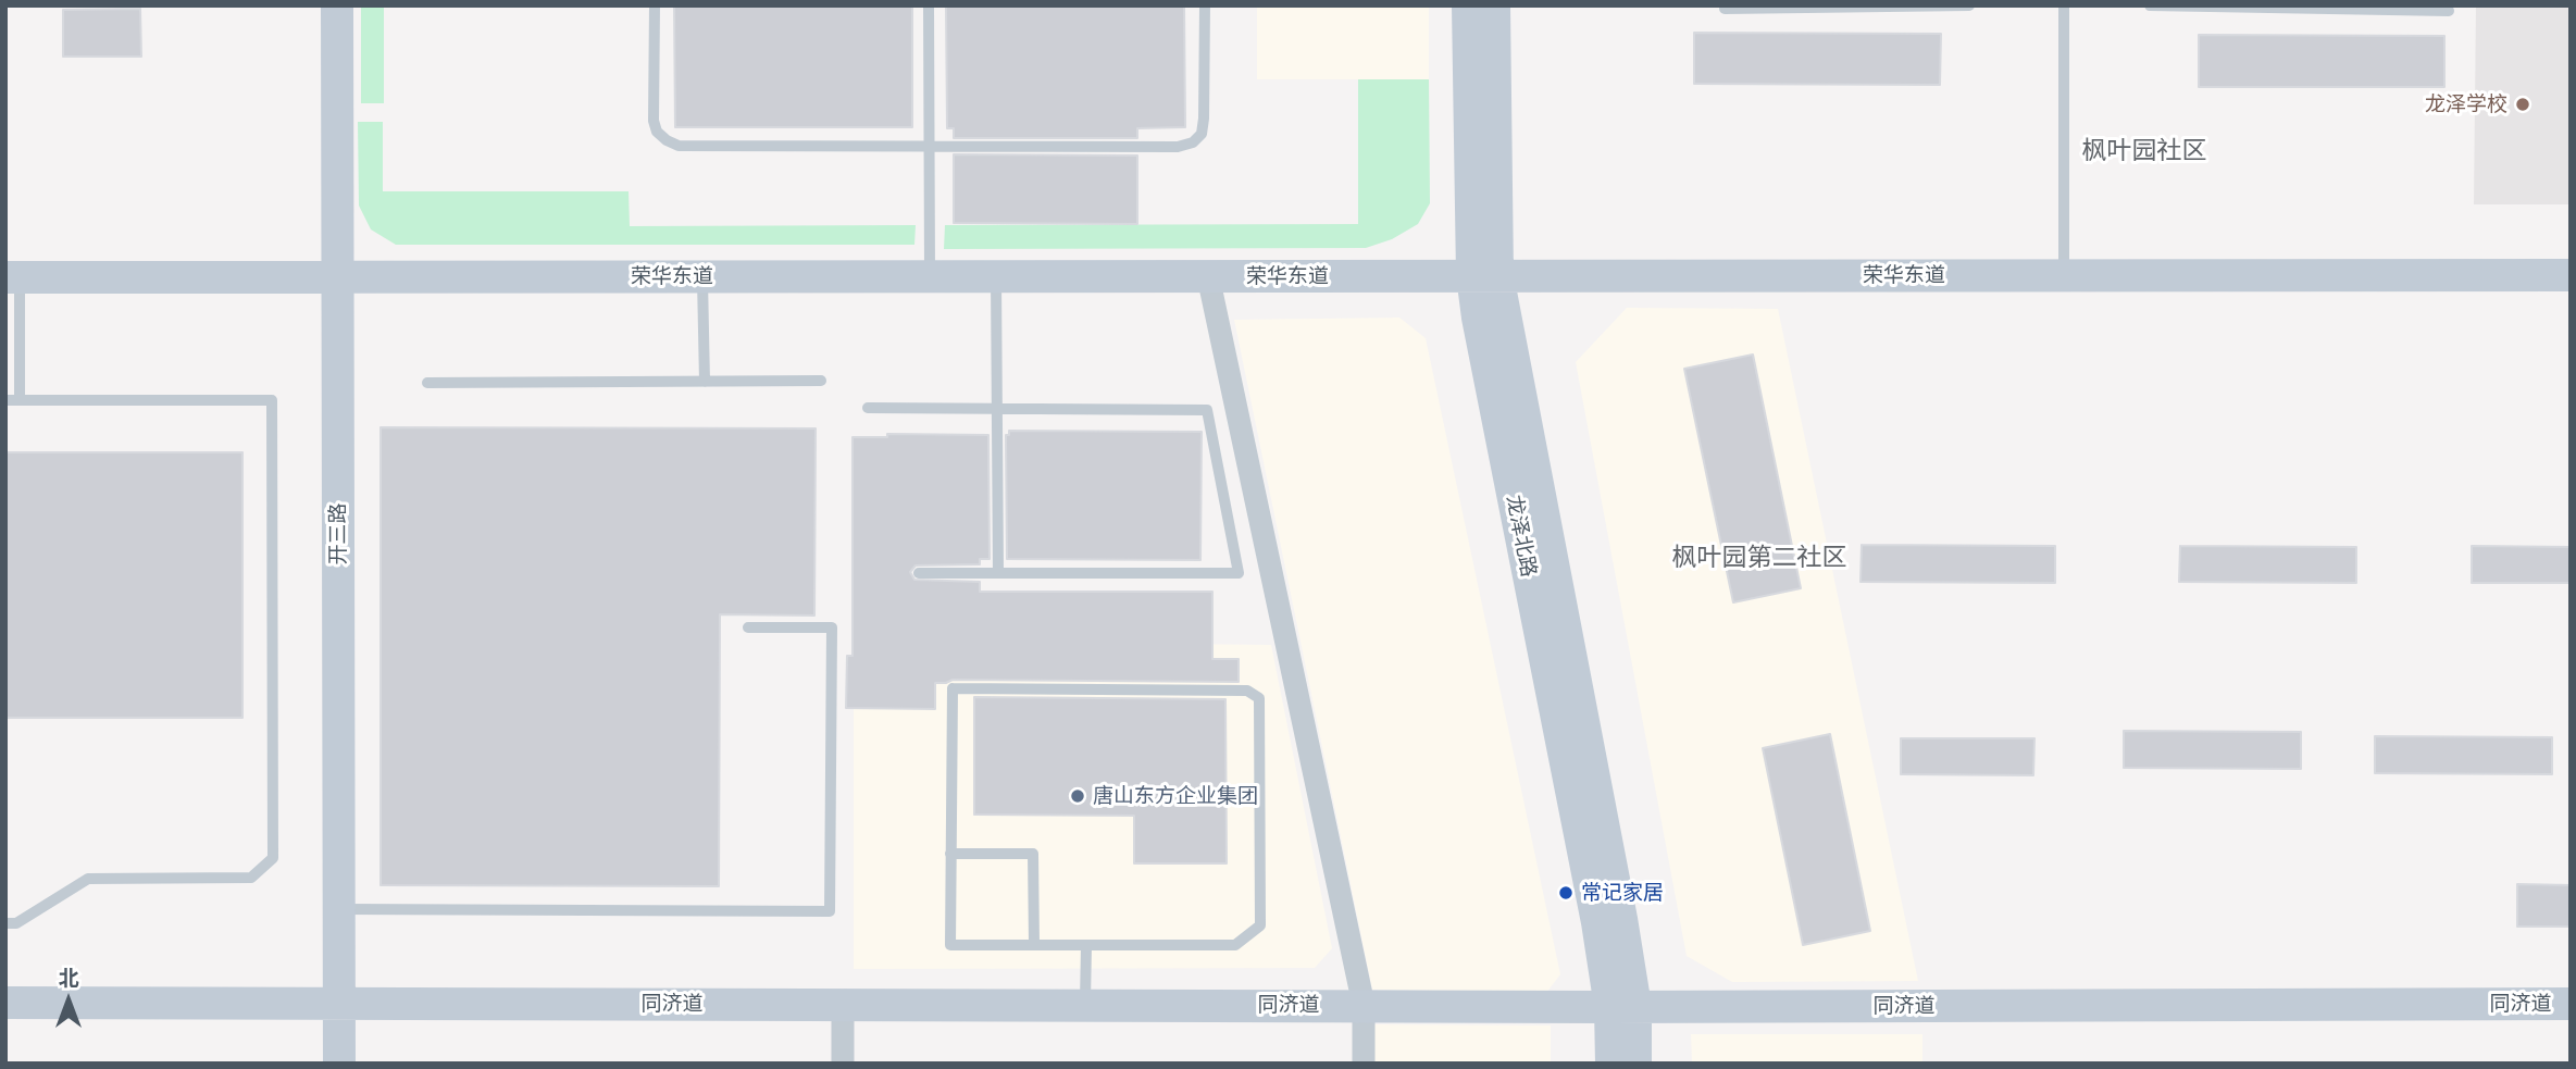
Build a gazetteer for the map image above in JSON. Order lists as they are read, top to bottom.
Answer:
{
  "streets": {
    "street": [
      "荣华东道",
      "开三路",
      "龙泽北路",
      "同济道"
    ]
  },
  "crossings": [
    ["荣华东道", "开三路"],
    ["荣华东道", "龙泽北路"],
    ["开三路", "同济道"],
    ["龙泽北路", "同济道"]
  ],
  "districts": ["枫叶园社区", "枫叶园第二社区"],
  "places": ["龙泽学校", "唐山东方企业集团", "常记家居"],
  "north": "top"
}
